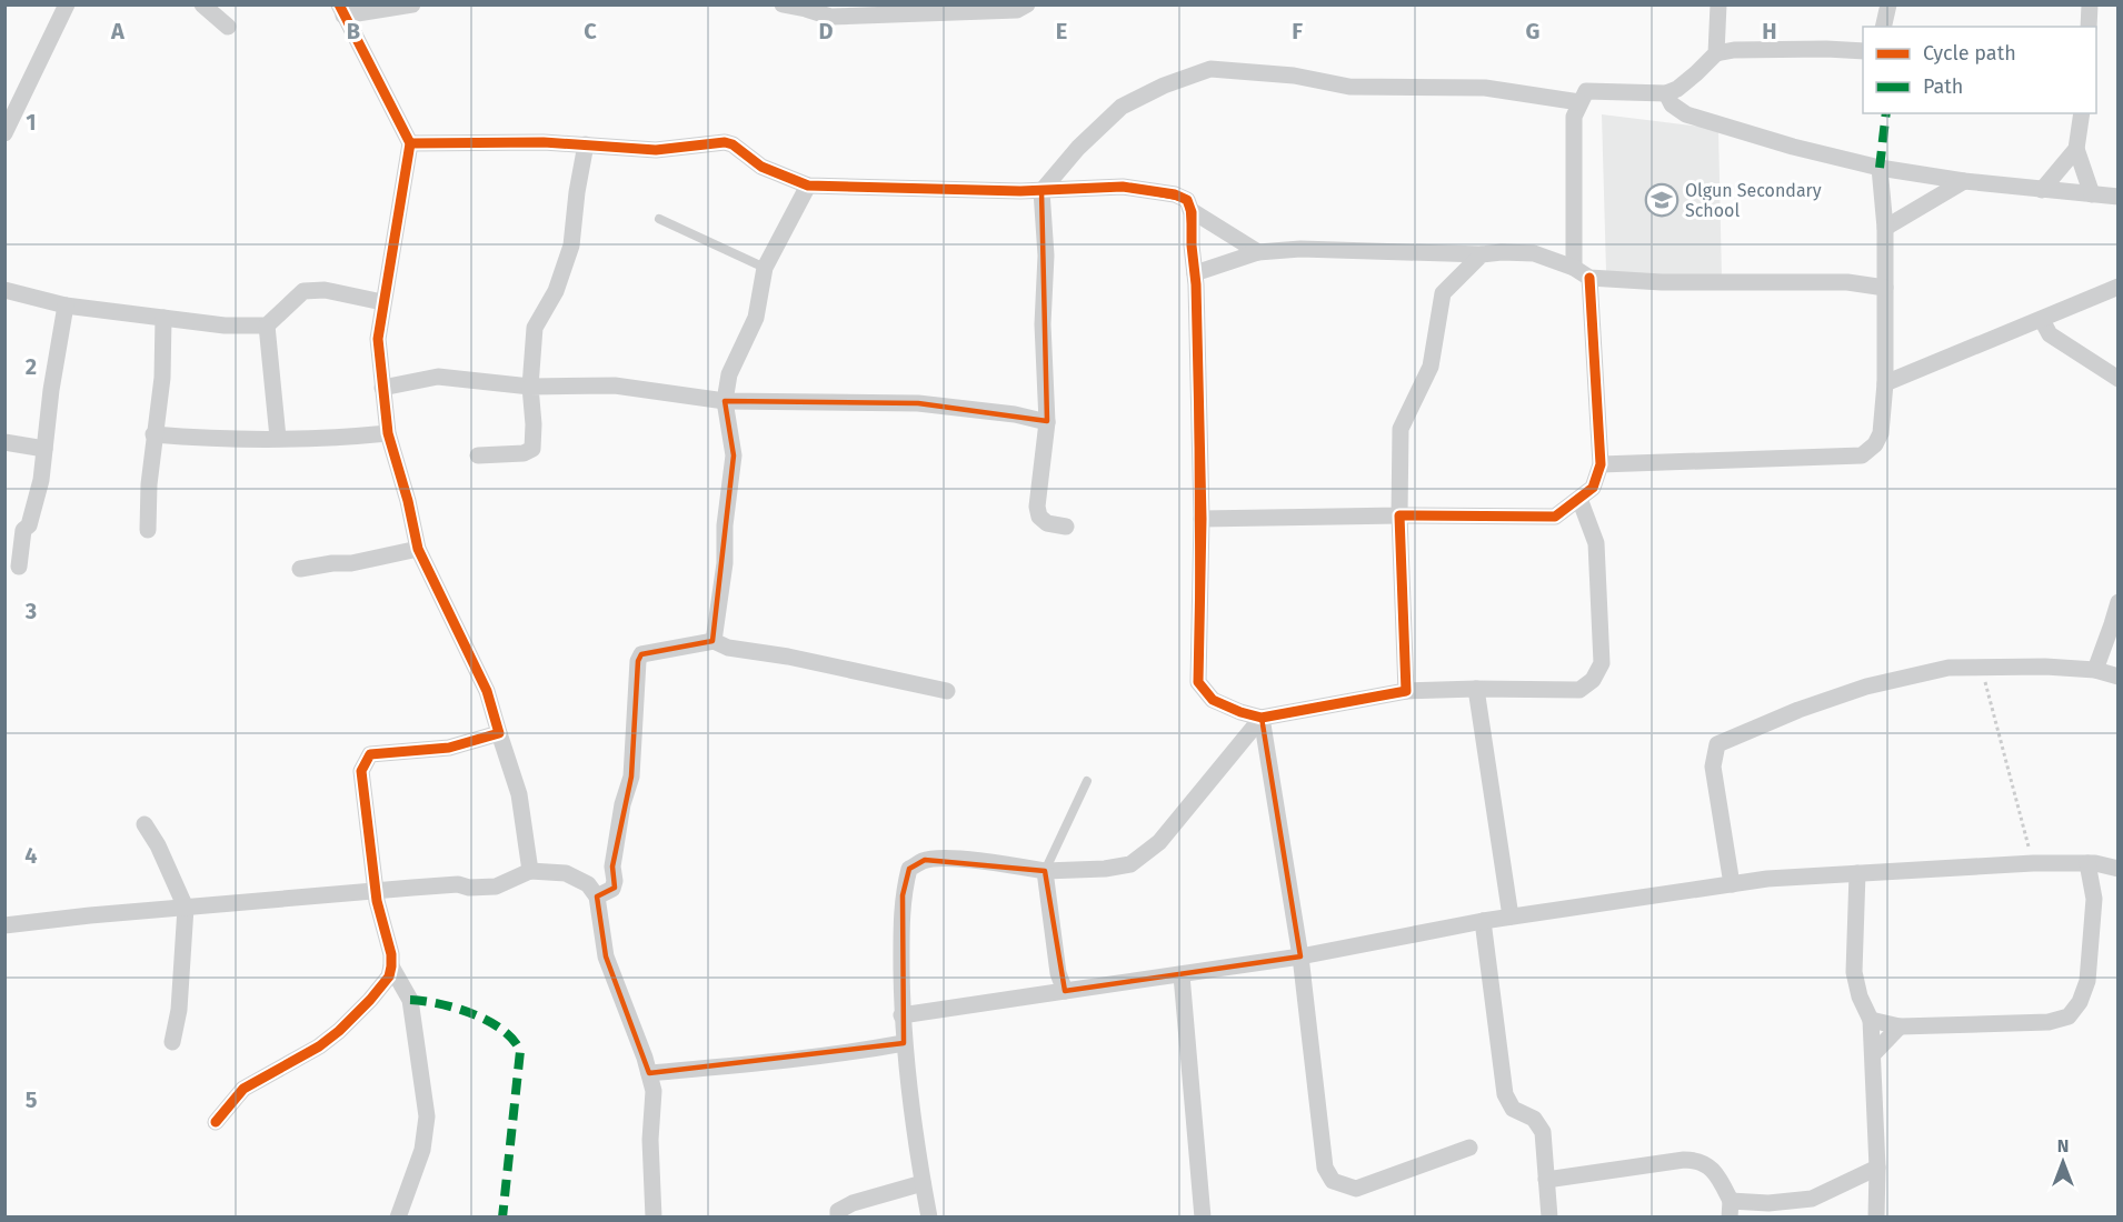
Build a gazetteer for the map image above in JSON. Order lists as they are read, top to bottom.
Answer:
{
  "places": {
    "school or university": ["Olgun Secondary School"]
  },
  "legend": ["Cycle path", "Path"],
  "north": "top",
  "grid": {
    "columns": [
      "A",
      "B",
      "C",
      "D",
      "E",
      "F",
      "G",
      "H"
    ],
    "rows": [
      "1",
      "2",
      "3",
      "4",
      "5"
    ]
  }
}
